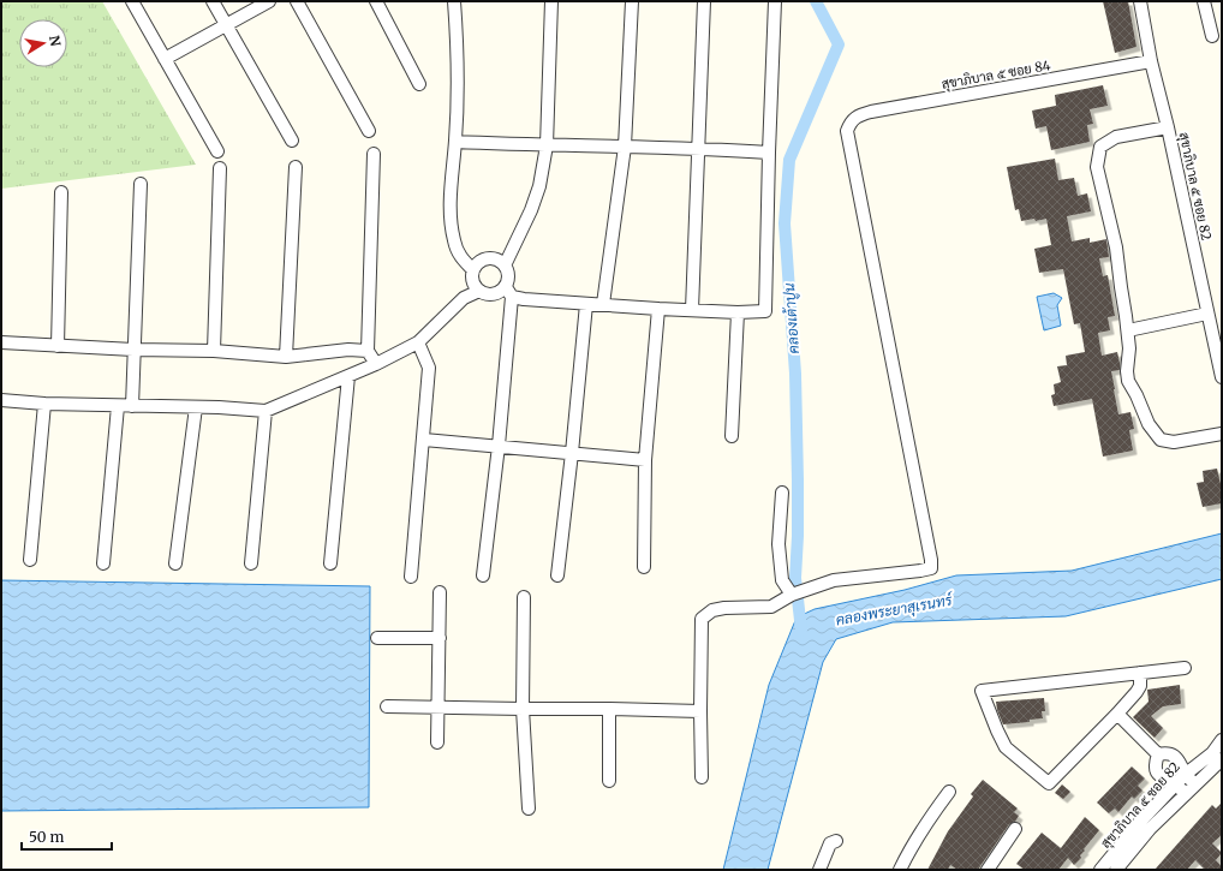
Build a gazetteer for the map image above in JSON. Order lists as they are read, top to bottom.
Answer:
{
  "streets": {
    "street": ["สุขาภิบาล ๕ ซอย 84", "สุขาภิบาล ๕ ซอย 82"]
  },
  "crossings": [
    ["สุขาภิบาล ๕ ซอย 84", "สุขาภิบาล ๕ ซอย 82"]
  ],
  "water": ["คลองเต้าปูน", "คลองพระยาสุเรนทร์"],
  "scale_bar": "50 m",
  "north": "right"
}
